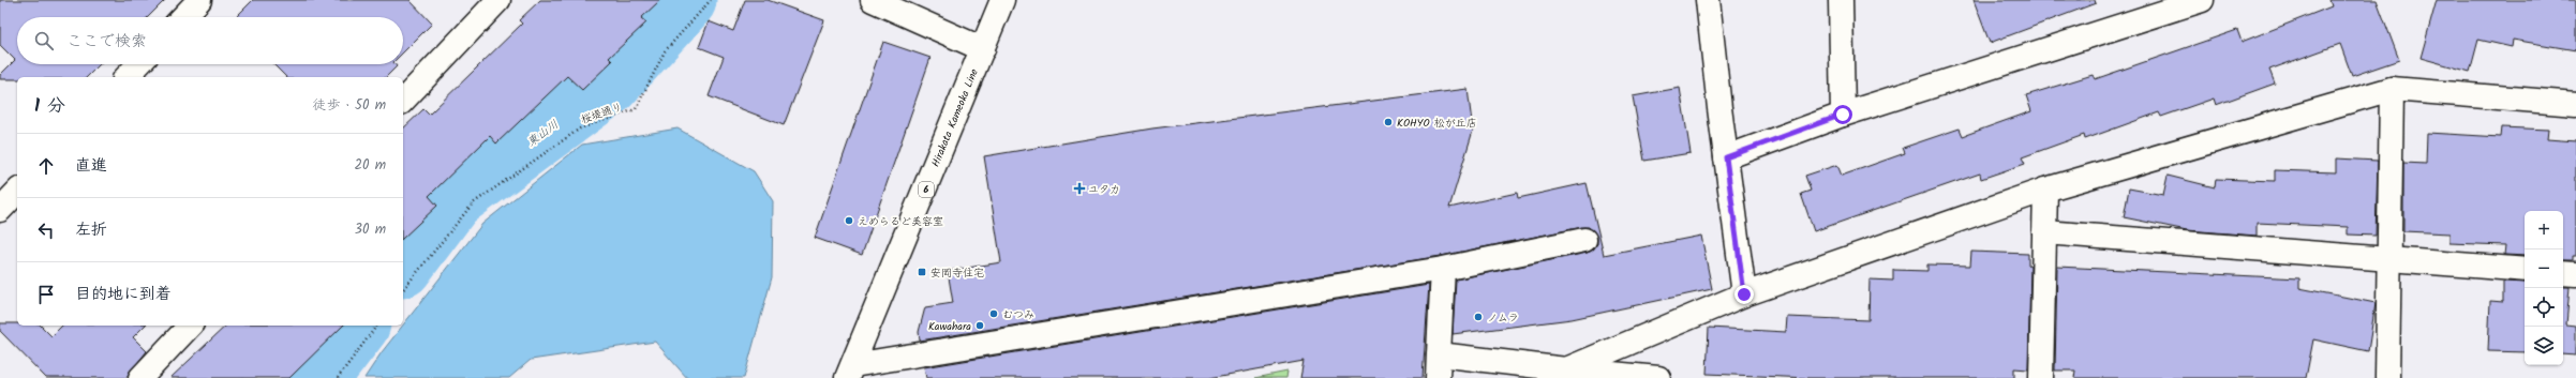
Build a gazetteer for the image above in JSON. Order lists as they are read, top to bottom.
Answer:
{
  "streets": {
    "street": ["Hirakata Kameoka Line", "6"],
    "path": ["桜堤通り"]
  },
  "water": ["東山川"],
  "places": {
    "other": [
      "KOHYO 松が丘店",
      "えめらるど美容室",
      "むつみ",
      "ノムラ",
      "Kawahara"
    ],
    "health": ["ユタカ"],
    "transit": ["安岡寺住宅"]
  },
  "page": {
    "search": "ここで検索",
    "heading": ["1 分", "徒歩 · 50 m"],
    "list": [
      ["直進", "20 m"],
      ["左折", "30 m"],
      "目的地に到着"
    ],
    "map_buttons": ["+", "−"]
  }
}
